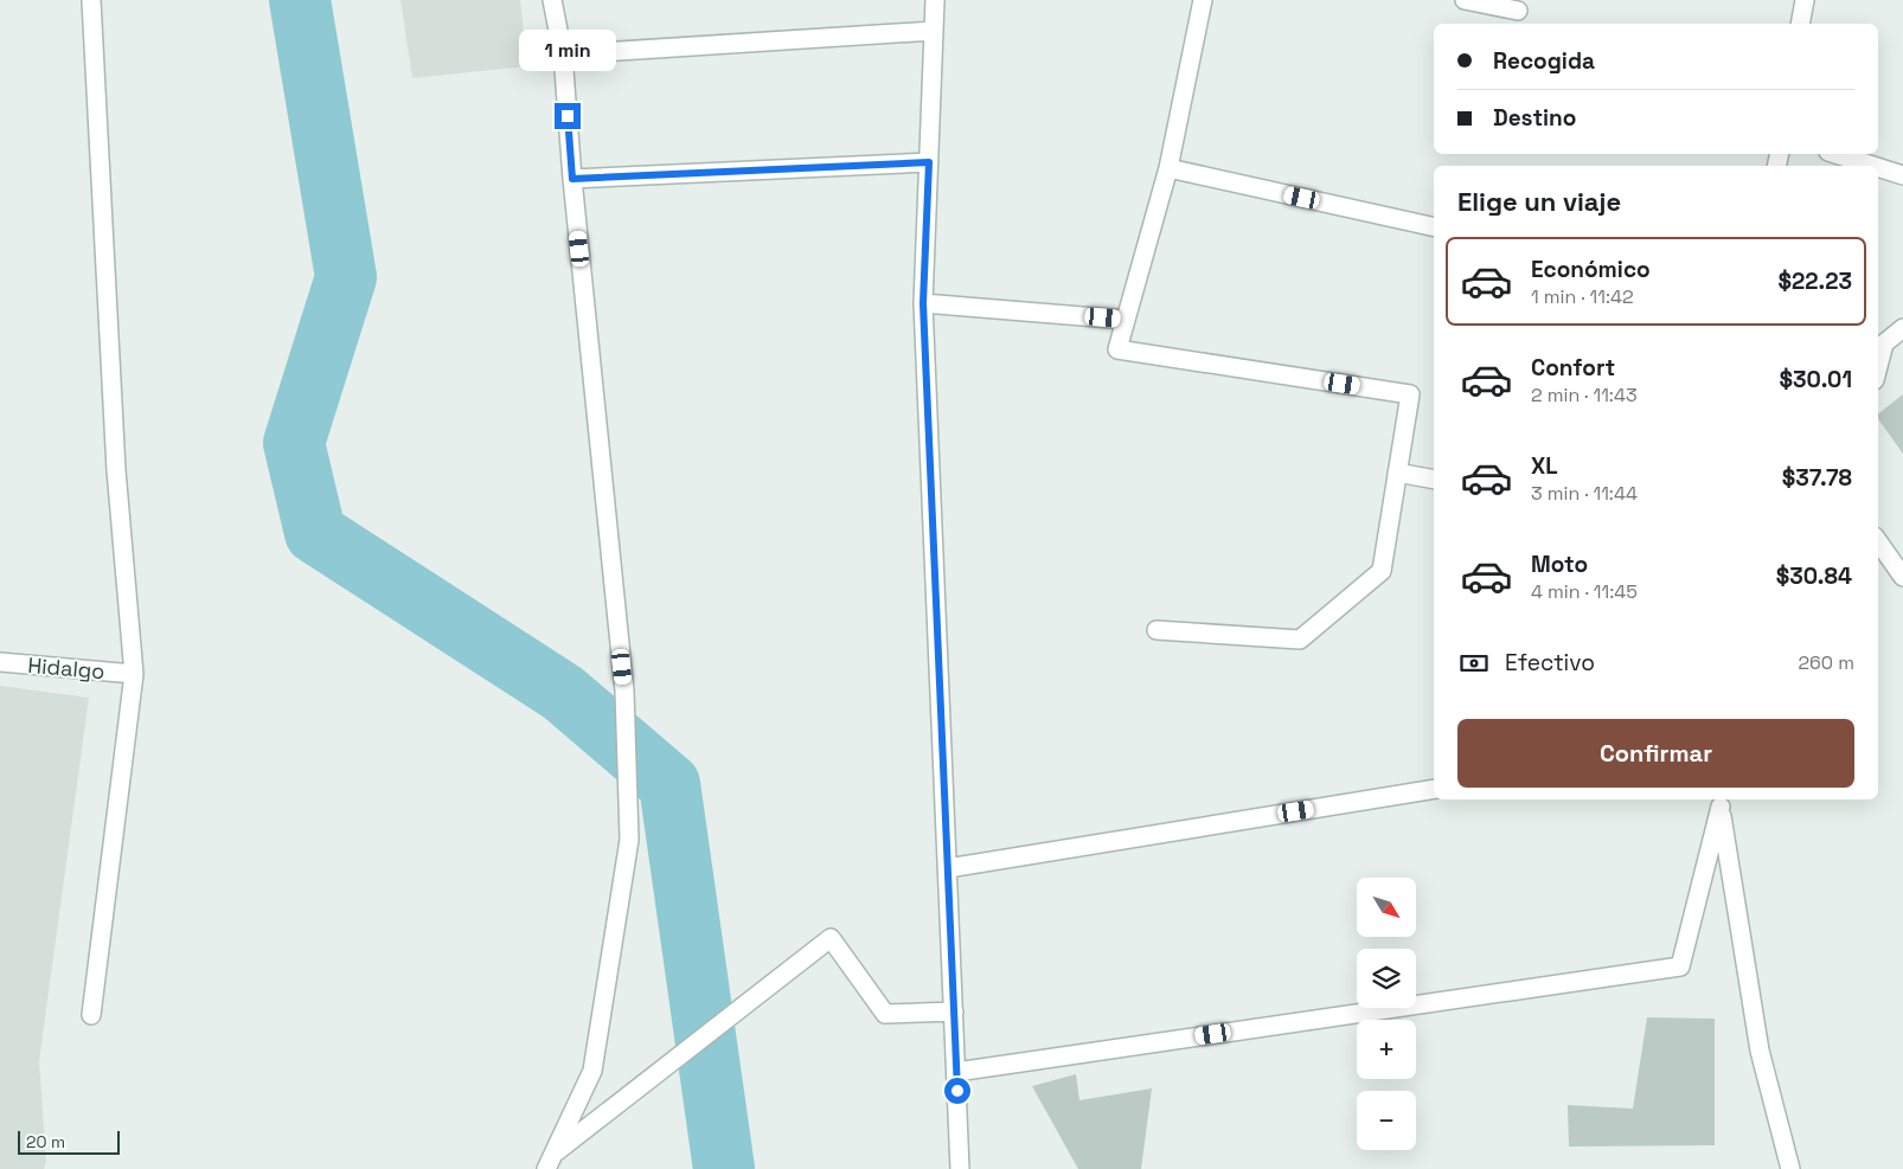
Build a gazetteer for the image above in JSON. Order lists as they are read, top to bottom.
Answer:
{
  "streets": {
    "street": ["Hidalgo"]
  },
  "scale_bar": "20 m",
  "north": "bottom right",
  "page": {
    "banner": ["Recogida", "Destino"],
    "bubble": "1 min",
    "heading": "Elige un viaje",
    "list": [
      {
        "name": "Económico",
        "note": "1 min · 11:42",
        "value": "$22.23"
      },
      {
        "name": "Confort",
        "note": "2 min · 11:43",
        "value": "$30.01"
      },
      {
        "name": "XL",
        "note": "3 min · 11:44",
        "value": "$37.78"
      },
      {
        "name": "Moto",
        "note": "4 min · 11:45",
        "value": "$30.84"
      }
    ],
    "pay": ["Efectivo", "260 m"],
    "buttons": "Confirmar",
    "map_buttons": ["+", "−"],
    "scale": "20 m"
  }
}
